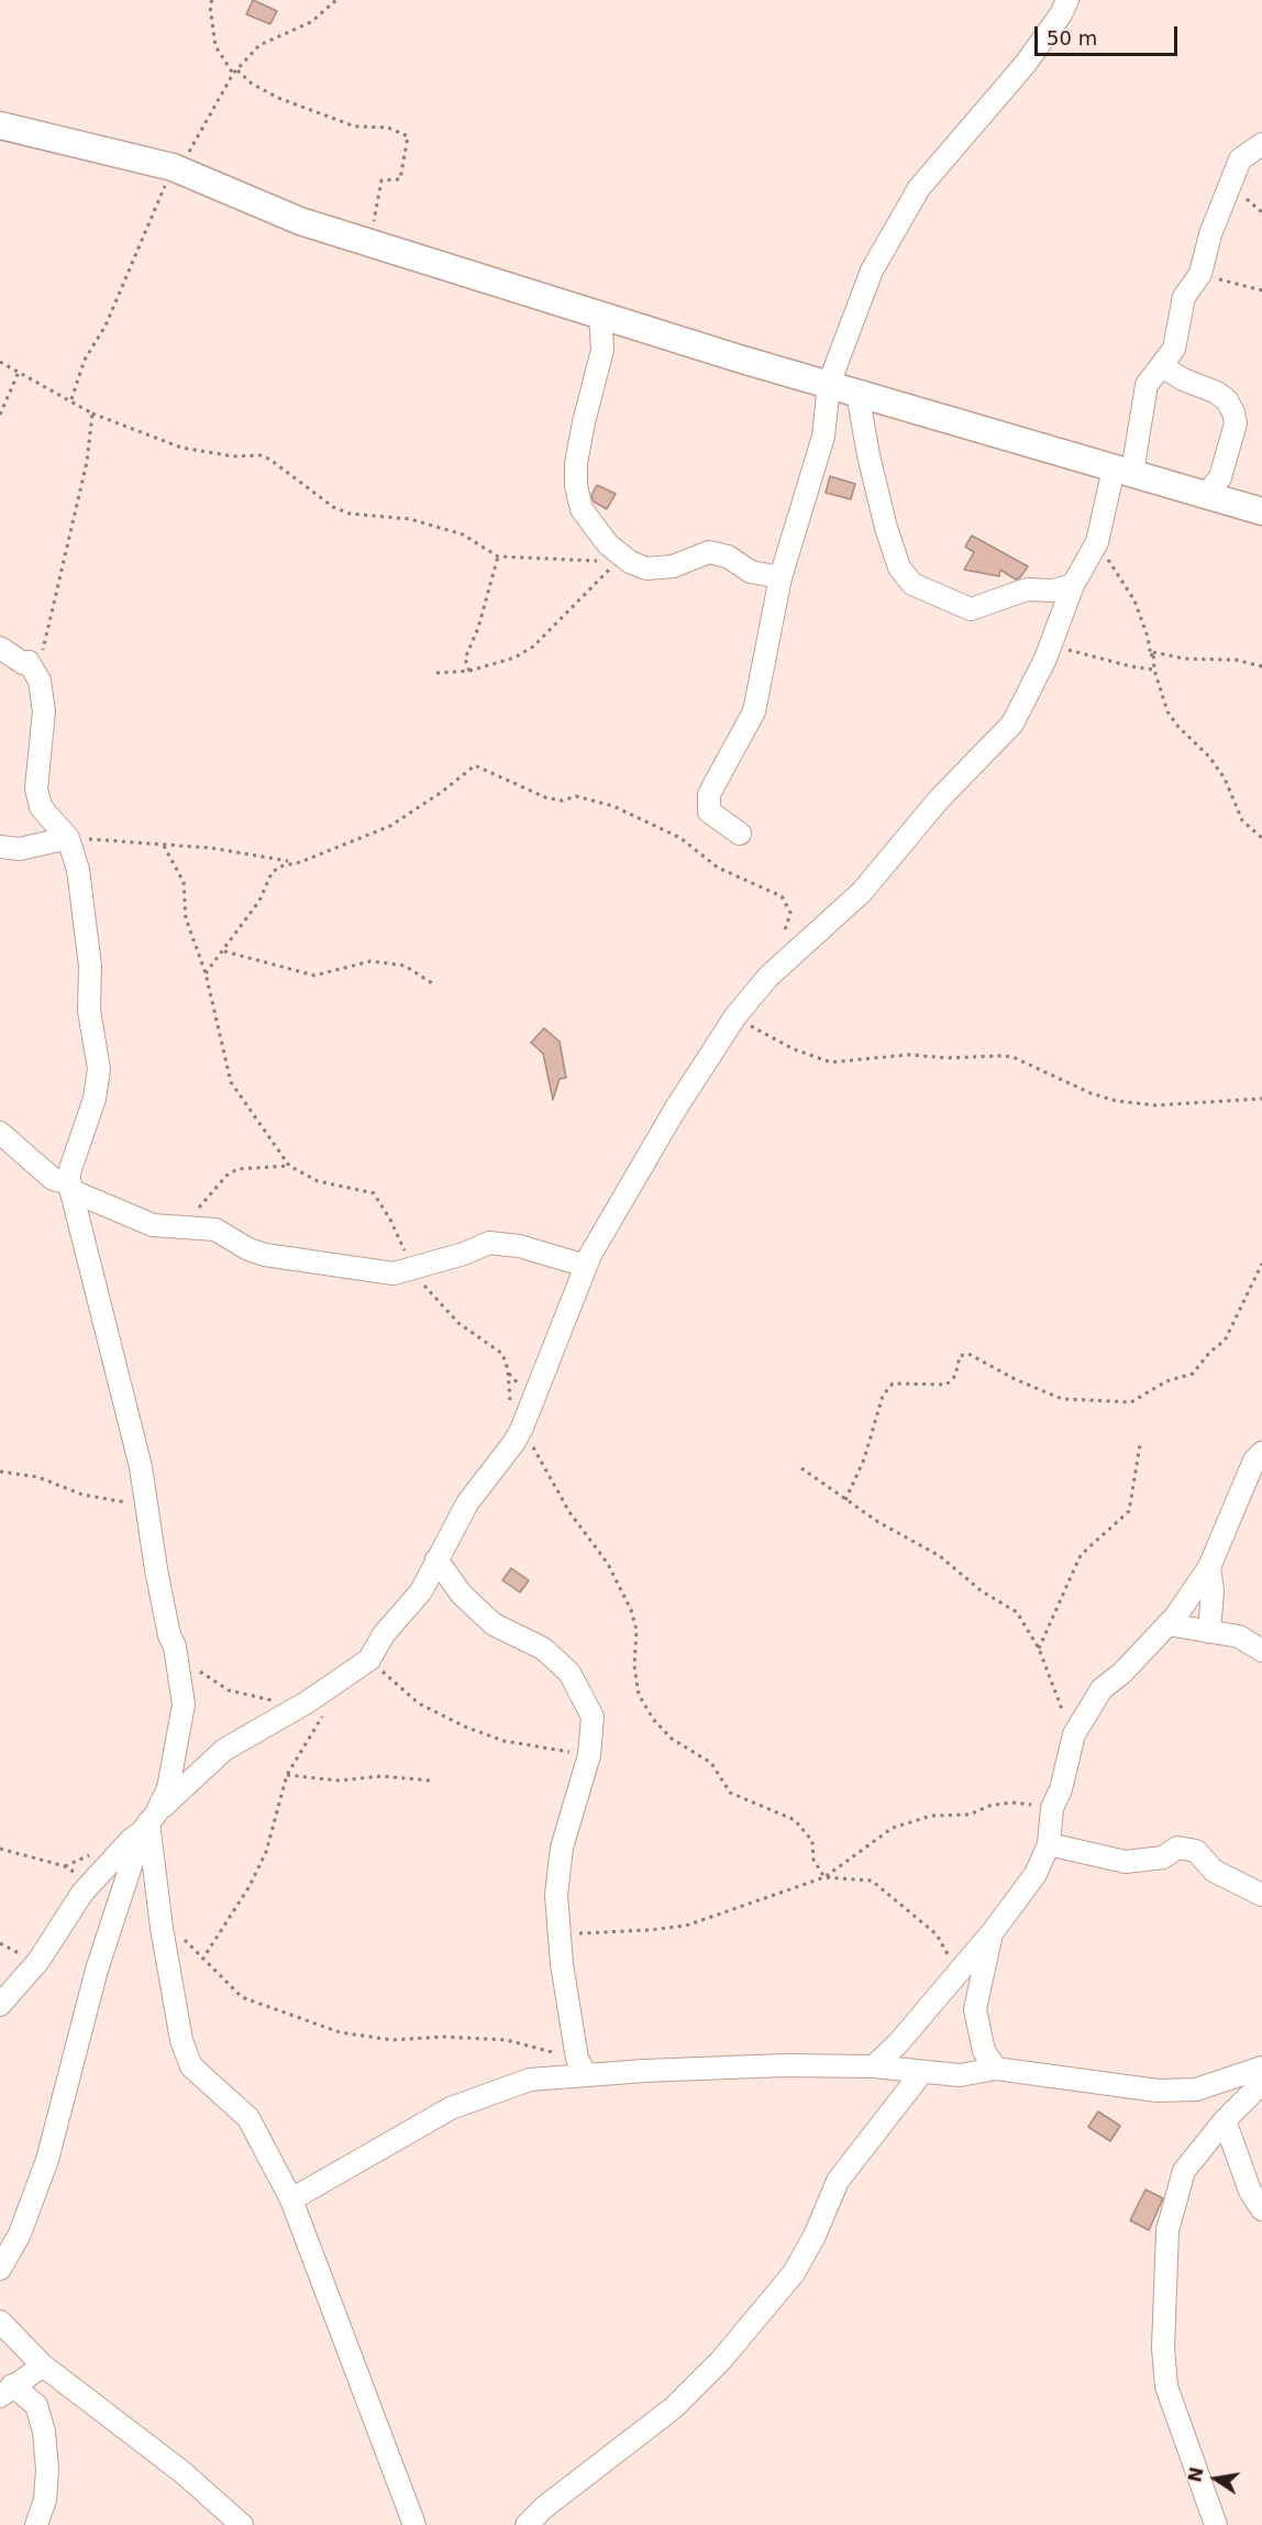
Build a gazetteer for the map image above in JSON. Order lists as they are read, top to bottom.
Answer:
{
  "scale_bar": "50 m",
  "north": "left"
}
